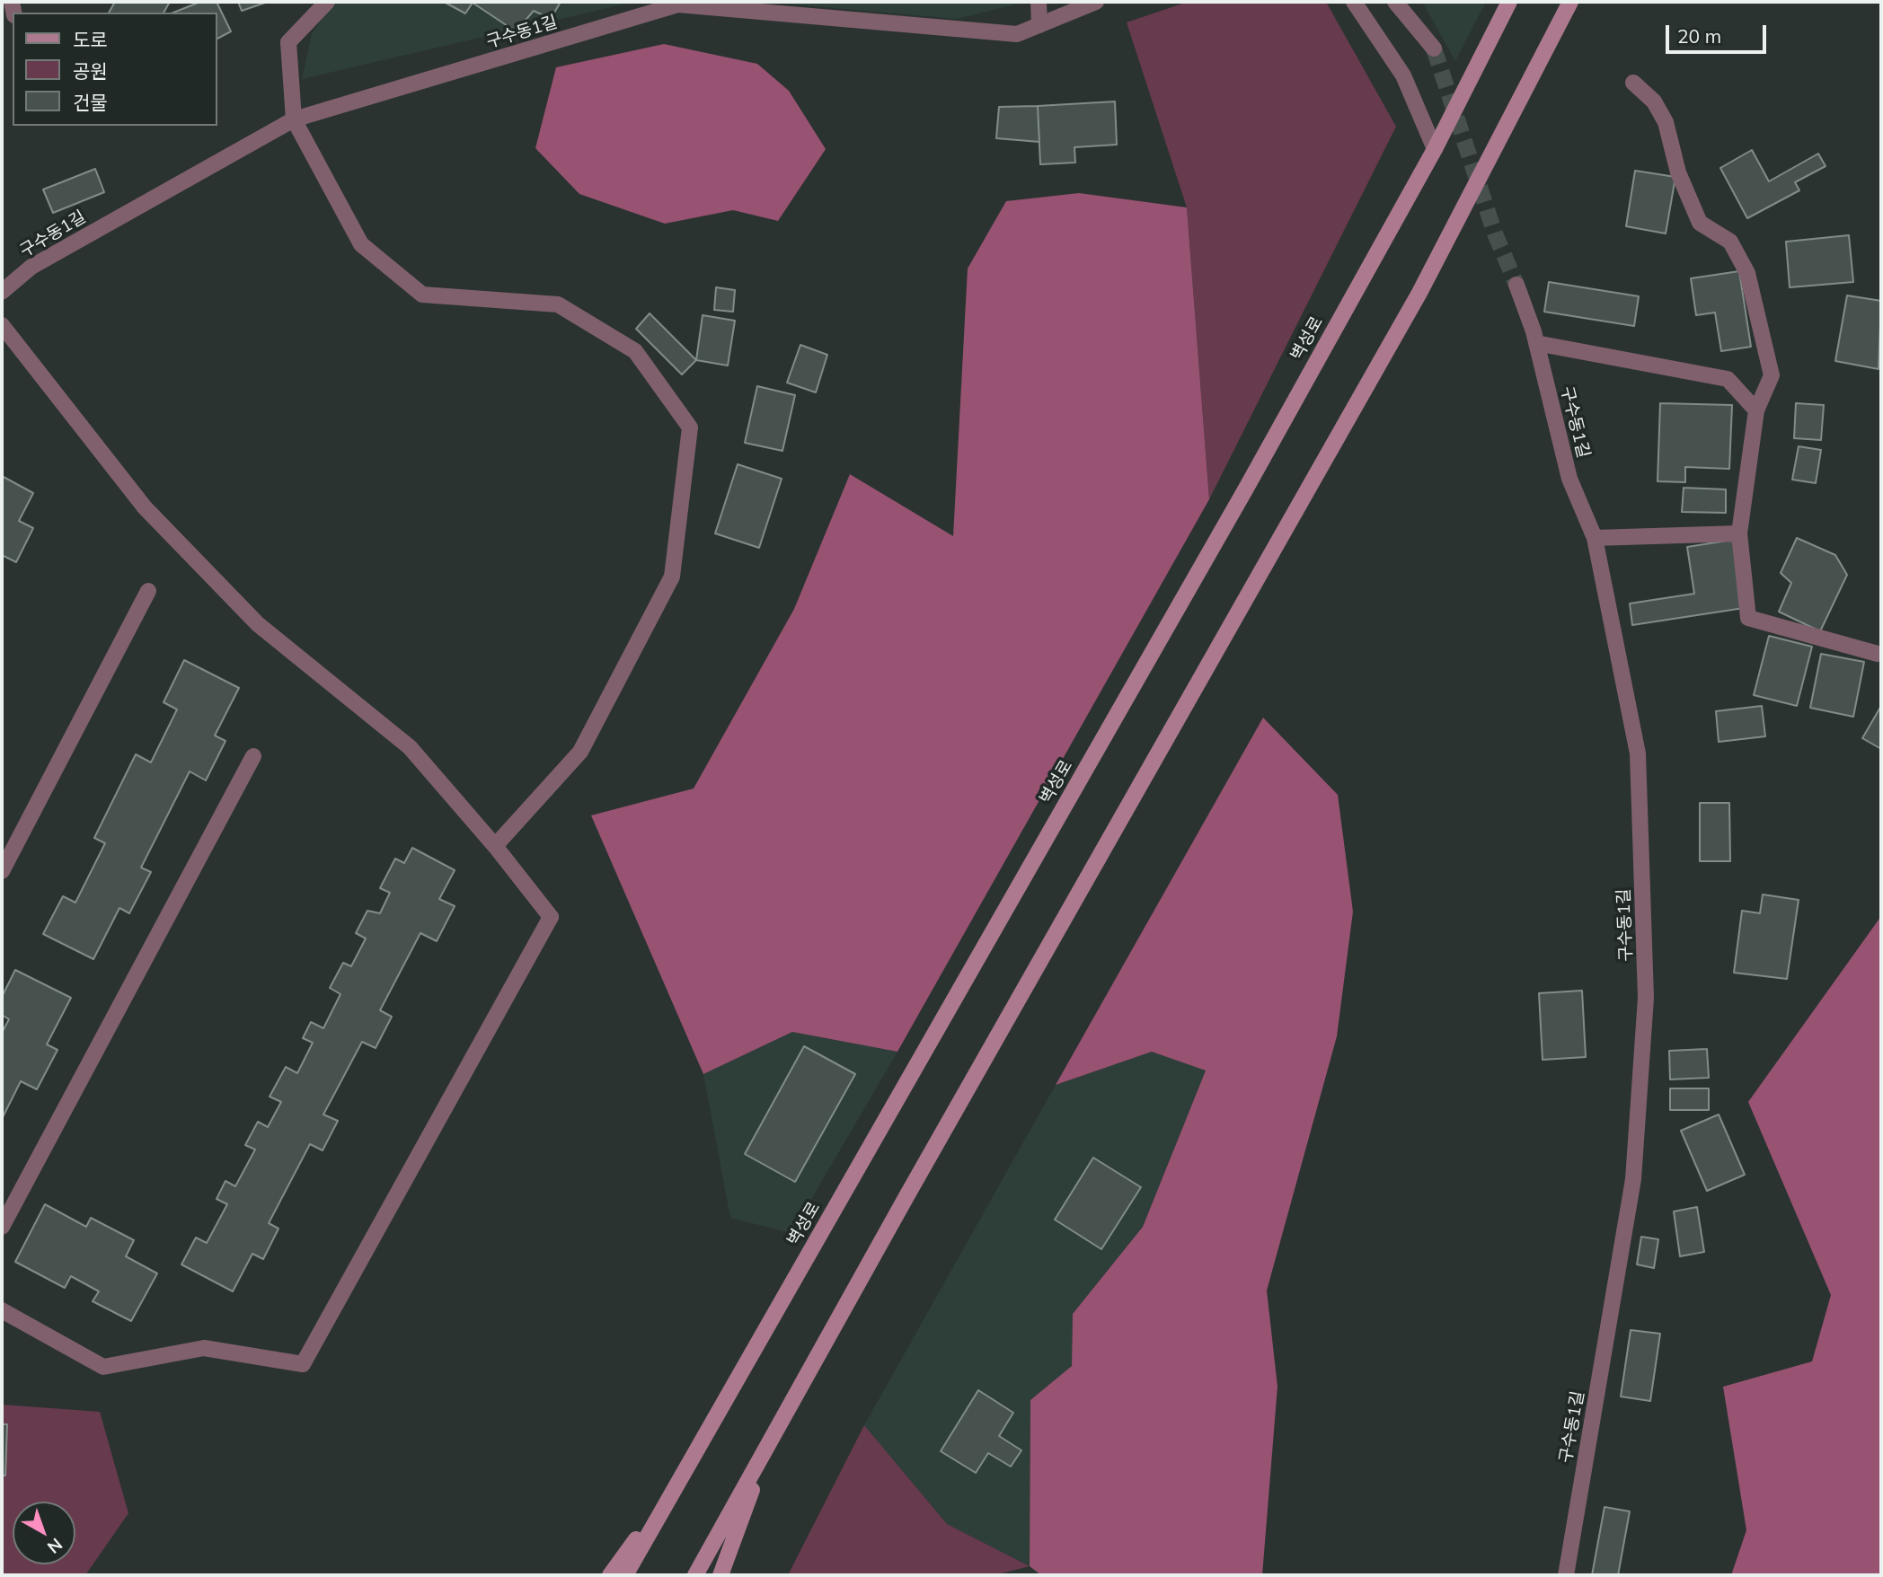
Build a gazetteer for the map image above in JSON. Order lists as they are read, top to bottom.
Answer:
{
  "streets": {
    "main road": ["벽성로"],
    "street": ["구수동1길"]
  },
  "legend": ["도로", "공원", "건물"],
  "scale_bar": "20 m",
  "north": "bottom right"
}
